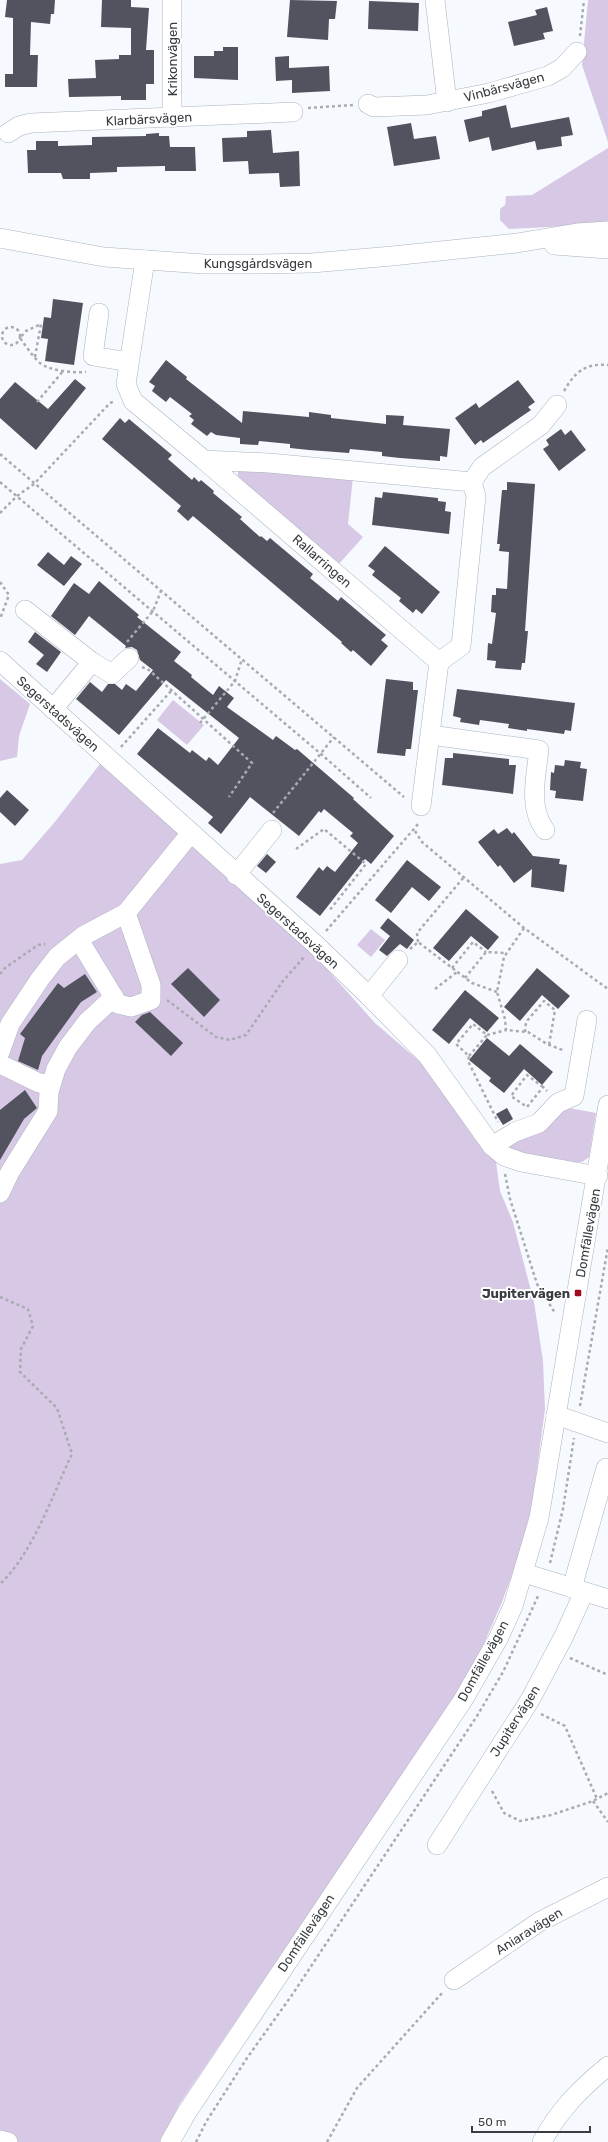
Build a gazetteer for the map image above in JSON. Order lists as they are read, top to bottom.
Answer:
{
  "streets": {
    "street": [
      "Krikonvägen",
      "Vinbärsvägen",
      "Klarbärsvägen",
      "Kungsgårdsvägen",
      "Rallarringen",
      "Segerstadsvägen",
      "Domfällevägen",
      "Jupitervägen",
      "Aniaravägen"
    ]
  },
  "crossings": [
    ["Krikonvägen", "Klarbärsvägen"]
  ],
  "places": {
    "transit": ["Jupitervägen"]
  },
  "scale_bar": "50 m"
}
